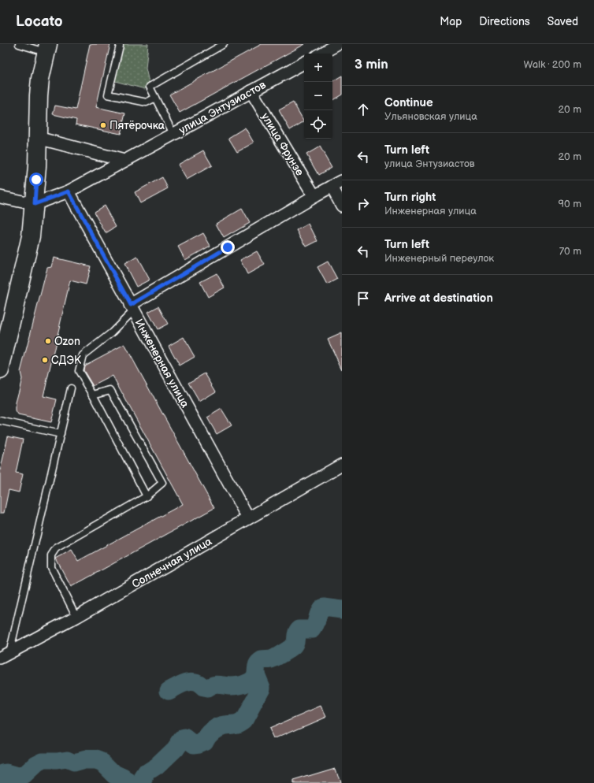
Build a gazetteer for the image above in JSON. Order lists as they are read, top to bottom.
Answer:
{
  "streets": {
    "street": [
      "улица Энтузиастов",
      "улица Фрунзе",
      "Инженерная улица",
      "Солнечная улица"
    ]
  },
  "crossings": [
    ["улица Энтузиастов", "улица Фрунзе"],
    ["улица Энтузиастов", "Инженерная улица"],
    ["Инженерная улица", "Солнечная улица"]
  ],
  "places": ["Пятёрочка", "Ozon", "СДЭК"],
  "page": {
    "header": "Locato",
    "nav": ["Map", "Directions", "Saved"],
    "heading": ["3 min", "Walk · 200 m"],
    "map_buttons": ["+", "−"],
    "list": [
      ["Continue", "Ульяновская улица", "20 m"],
      ["Turn left", "улица Энтузиастов", "20 m"],
      ["Turn right", "Инженерная улица", "90 m"],
      ["Turn left", "Инженерный переулок", "70 m"],
      "Arrive at destination"
    ]
  }
}
